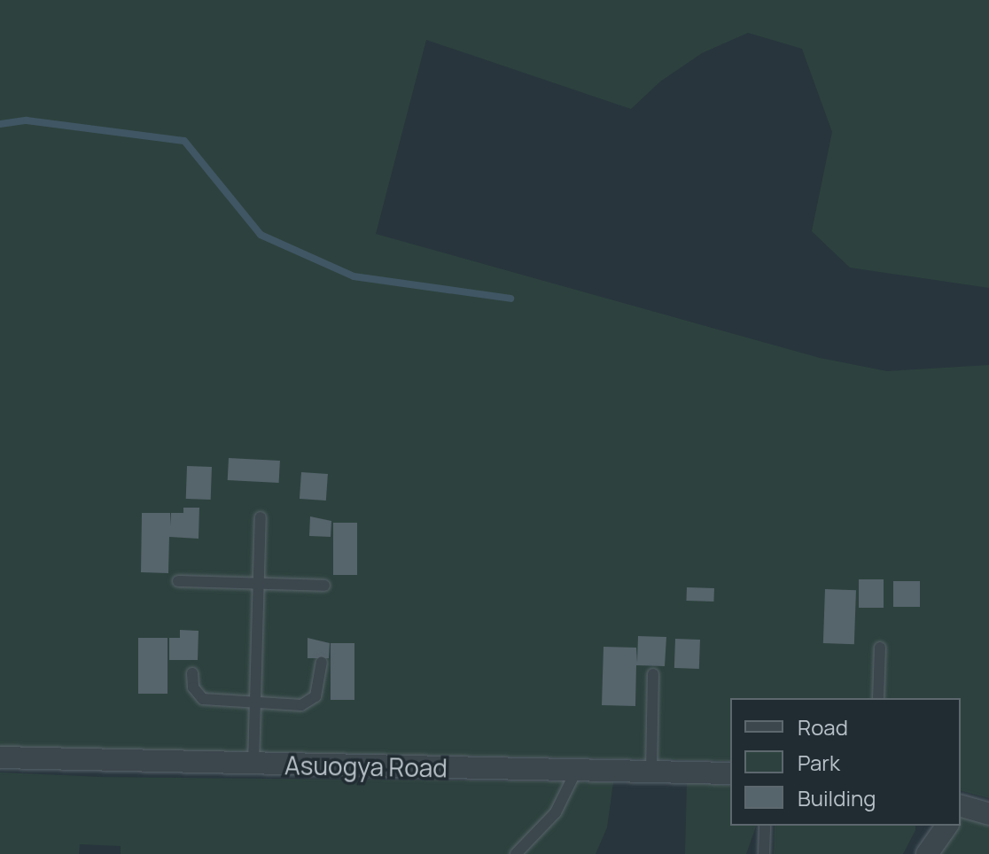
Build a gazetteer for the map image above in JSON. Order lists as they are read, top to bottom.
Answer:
{
  "streets": {
    "street": ["Asuogya Road"]
  },
  "legend": ["Road", "Park", "Building"]
}
